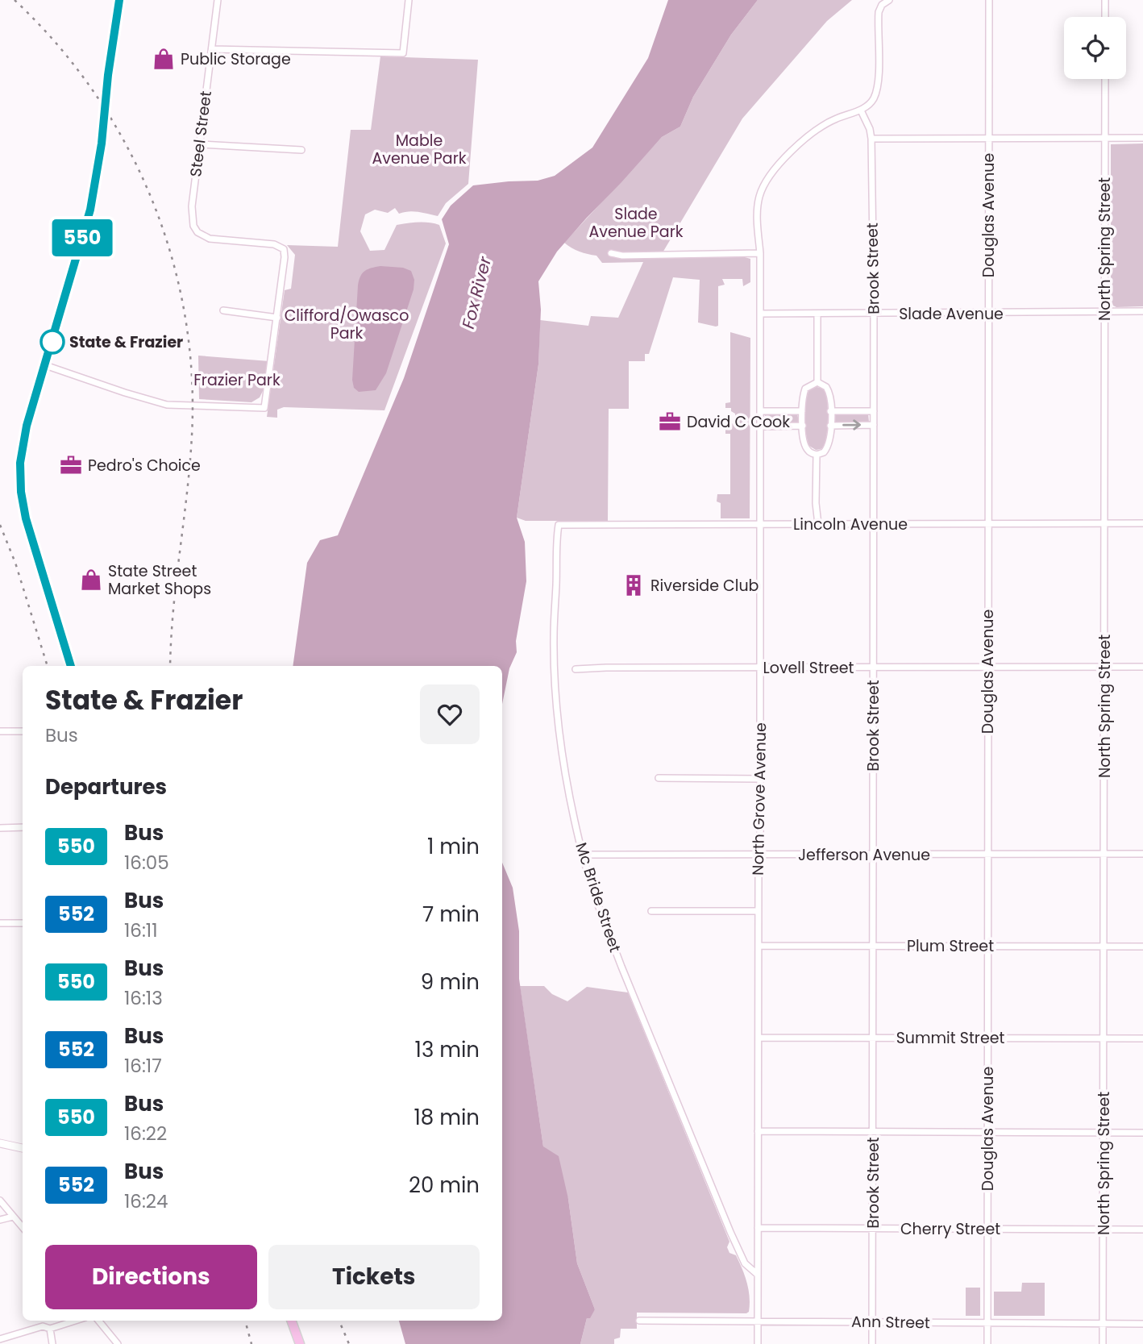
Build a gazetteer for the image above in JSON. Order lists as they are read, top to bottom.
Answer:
{
  "streets": {
    "street": [
      "Steel Street",
      "Douglas Avenue",
      "North Spring Street",
      "Brook Street",
      "Slade Avenue",
      "Lincoln Avenue",
      "Lovell Street",
      "North Grove Avenue",
      "Jefferson Avenue",
      "Mc Bride Street",
      "Plum Street",
      "Summit Street",
      "Cherry Street",
      "Ann Street"
    ]
  },
  "crossings": [
    ["Douglas Avenue", "Slade Avenue"],
    ["Douglas Avenue", "Lincoln Avenue"],
    ["Douglas Avenue", "Lovell Street"],
    ["Douglas Avenue", "Jefferson Avenue"],
    ["Douglas Avenue", "Plum Street"],
    ["Douglas Avenue", "Summit Street"],
    ["Douglas Avenue", "Cherry Street"],
    ["Douglas Avenue", "Ann Street"],
    ["North Spring Street", "Slade Avenue"],
    ["North Spring Street", "Lincoln Avenue"],
    ["North Spring Street", "Lovell Street"],
    ["North Spring Street", "Jefferson Avenue"],
    ["North Spring Street", "Plum Street"],
    ["North Spring Street", "Summit Street"],
    ["North Spring Street", "Cherry Street"],
    ["North Spring Street", "Ann Street"],
    ["Brook Street", "Slade Avenue"],
    ["Brook Street", "Lincoln Avenue"],
    ["Brook Street", "Lovell Street"],
    ["Brook Street", "North Grove Avenue"],
    ["Brook Street", "Jefferson Avenue"],
    ["Brook Street", "Plum Street"],
    ["Brook Street", "Summit Street"],
    ["Brook Street", "Cherry Street"],
    ["Brook Street", "Ann Street"],
    ["Slade Avenue", "North Grove Avenue"],
    ["Lincoln Avenue", "North Grove Avenue"],
    ["Lincoln Avenue", "Mc Bride Street"],
    ["Lovell Street", "North Grove Avenue"],
    ["North Grove Avenue", "Jefferson Avenue"],
    ["North Grove Avenue", "Mc Bride Street"],
    ["North Grove Avenue", "Plum Street"],
    ["North Grove Avenue", "Summit Street"],
    ["North Grove Avenue", "Cherry Street"],
    ["North Grove Avenue", "Ann Street"],
    ["Jefferson Avenue", "Mc Bride Street"]
  ],
  "water": ["Fox River"],
  "parks": [
    "Mable Avenue Park",
    "Slade Avenue Park",
    "Clifford/Owasco Park",
    "Frazier Park"
  ],
  "places": {
    "shop": ["Public Storage", "State Street Market Shops"],
    "other": ["State & Frazier"],
    "office": ["David C Cook", "Pedro's Choice"],
    "building": ["Riverside Club"]
  },
  "lines": ["bus line 550"],
  "page": {
    "on_map": "550",
    "heading": [
      ["State & Frazier", "Bus"],
      "Departures"
    ],
    "list": [
      {
        "mark": "550",
        "name": "Bus",
        "note": "16:05",
        "value": "1 min"
      },
      {
        "mark": "552",
        "name": "Bus",
        "note": "16:11",
        "value": "7 min"
      },
      {
        "mark": "550",
        "name": "Bus",
        "note": "16:13",
        "value": "9 min"
      },
      {
        "mark": "552",
        "name": "Bus",
        "note": "16:17",
        "value": "13 min"
      },
      {
        "mark": "550",
        "name": "Bus",
        "note": "16:22",
        "value": "18 min"
      },
      {
        "mark": "552",
        "name": "Bus",
        "note": "16:24",
        "value": "20 min"
      }
    ],
    "buttons": ["Directions", "Tickets"]
  }
}
